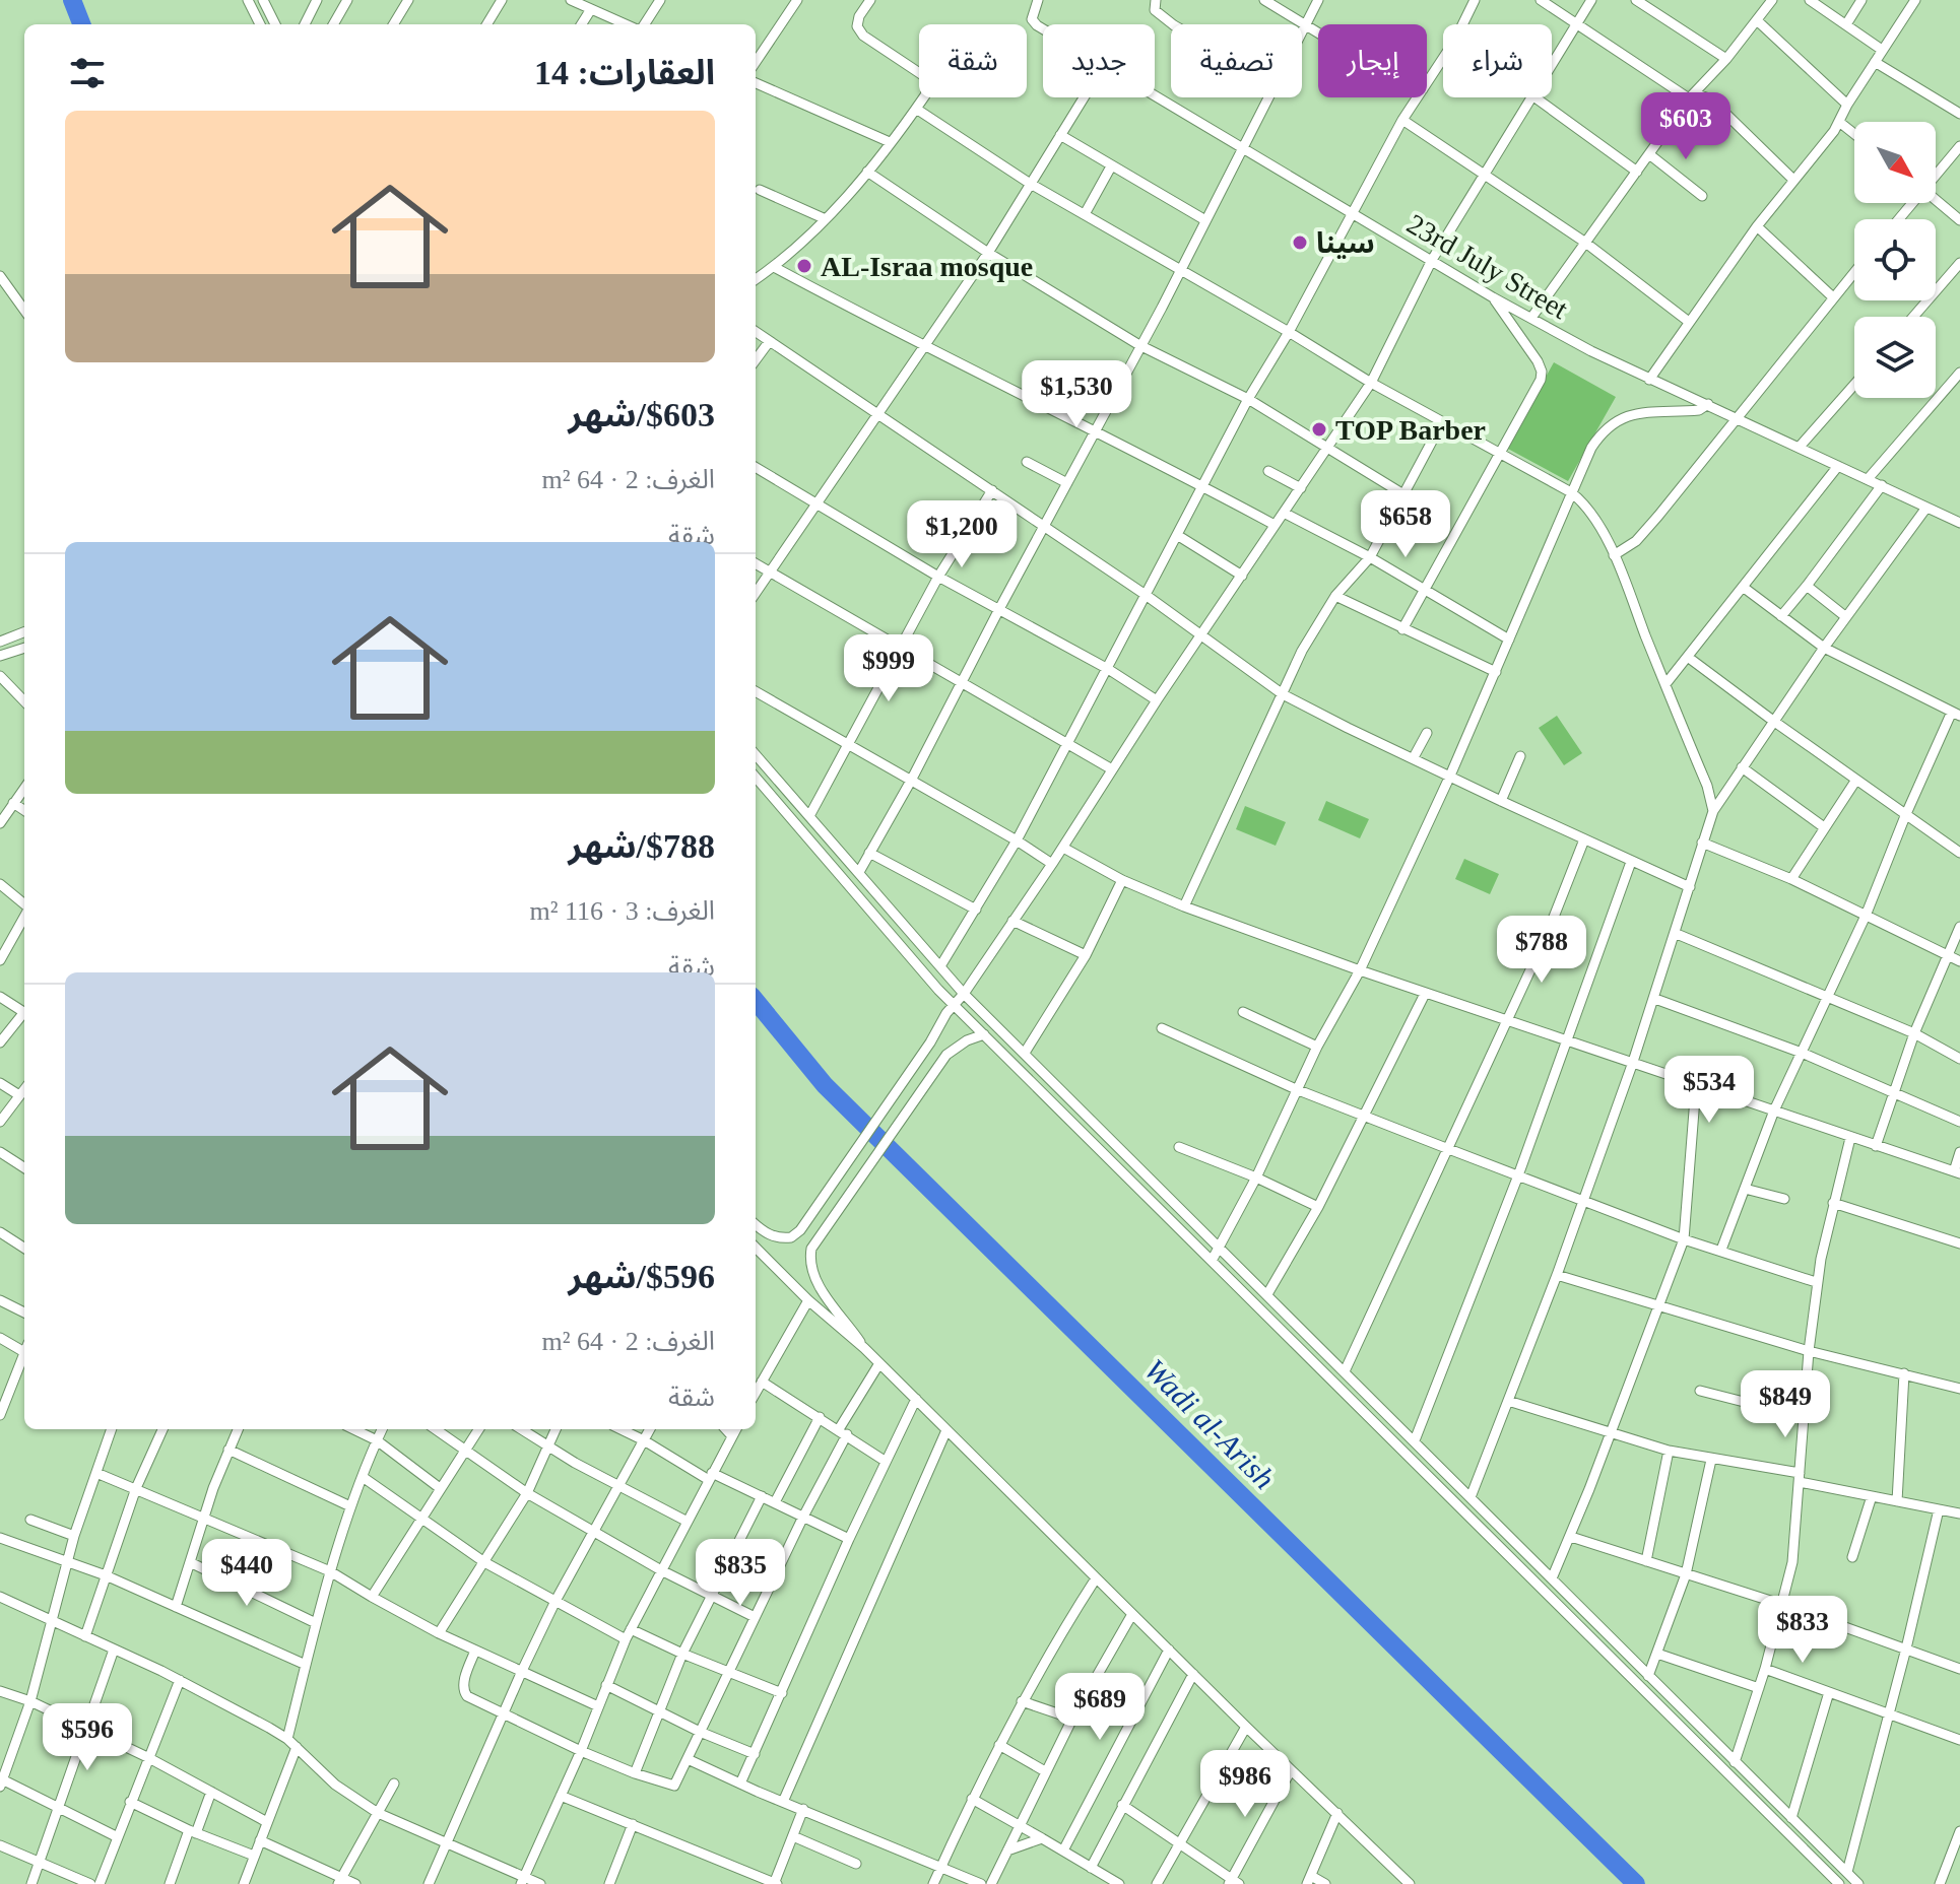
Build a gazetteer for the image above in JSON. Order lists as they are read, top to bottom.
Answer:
{
  "streets": {
    "street": ["23rd July Street"]
  },
  "water": ["Wadi al-Arish"],
  "places": ["سينا", "AL-Israa mosque", "TOP Barber"],
  "north": "bottom right",
  "page": {
    "chip": [
      "شراء",
      "إيجار",
      "تصفية",
      "جديد",
      "شقة"
    ],
    "heading": "العقارات: 14",
    "price": [
      "$603",
      "$1,530",
      "$658",
      "$1,200",
      "$999",
      "$788",
      "$534",
      "$849",
      "$440",
      "$835",
      "$833",
      "$689",
      "$596",
      "$986"
    ],
    "list": [
      {
        "name": "$603/شهر",
        "note": "الغرف: 2 · 64 m² · شقة"
      },
      {
        "name": "$788/شهر",
        "note": "الغرف: 3 · 116 m² · شقة"
      },
      {
        "name": "$596/شهر",
        "note": "الغرف: 2 · 64 m² · شقة"
      }
    ]
  }
}
